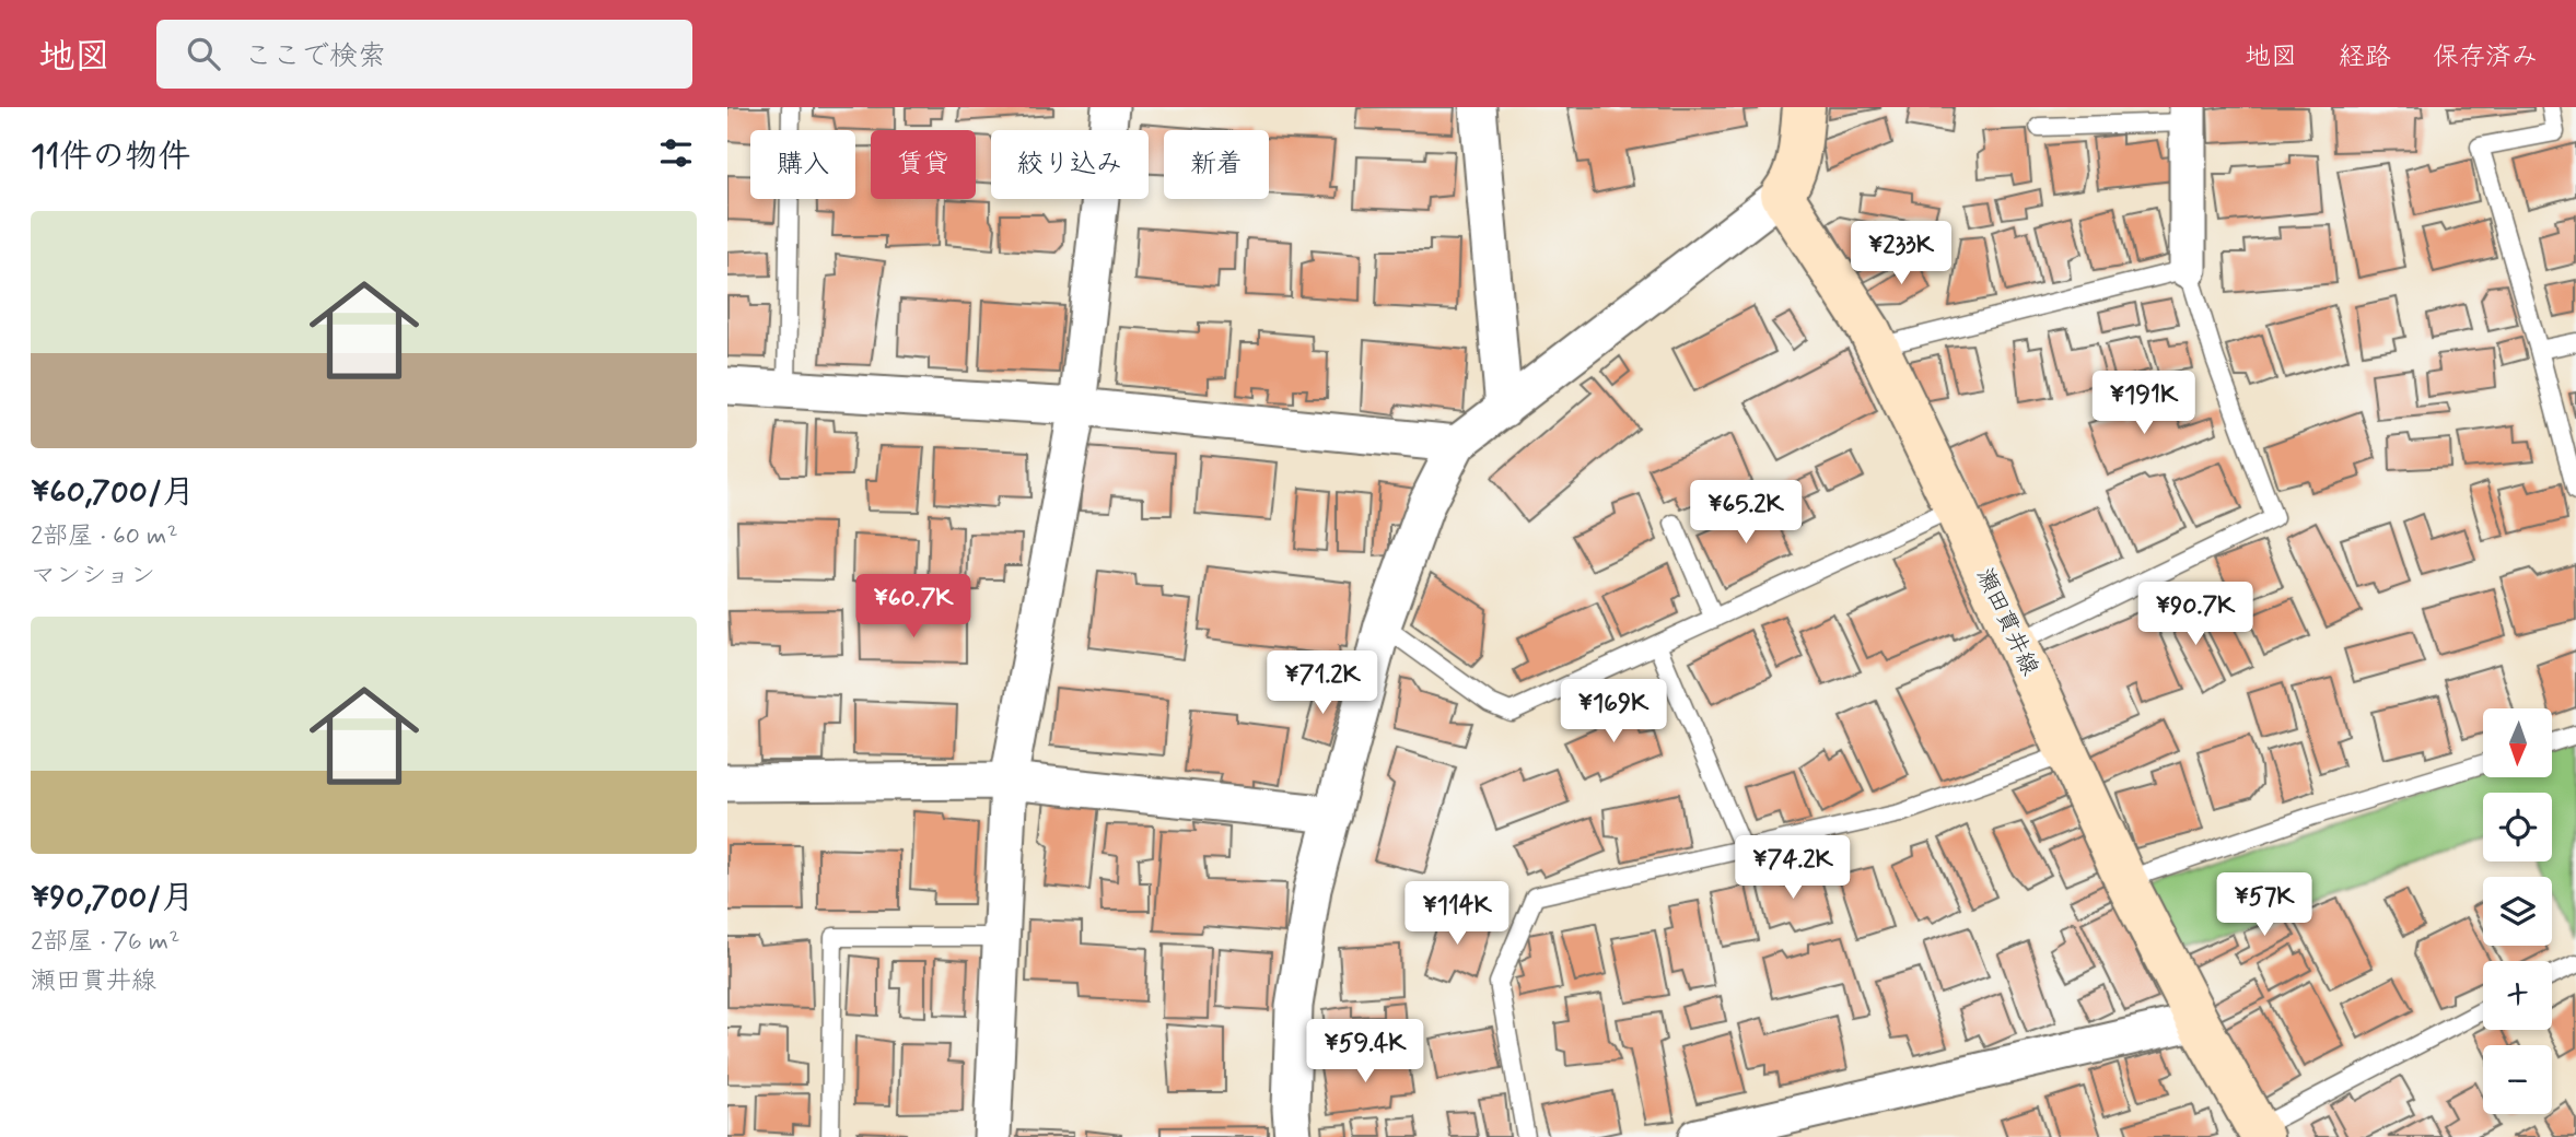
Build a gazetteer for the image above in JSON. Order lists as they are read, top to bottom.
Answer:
{
  "streets": {
    "main road": ["瀬田貫井線"]
  },
  "north": "bottom",
  "page": {
    "header": "地図",
    "search": "ここで検索",
    "nav": ["地図", "経路", "保存済み"],
    "heading": "11件の物件",
    "chip": [
      "購入",
      "賃貸",
      "絞り込み",
      "新着"
    ],
    "list": [
      {
        "name": "¥60,700/月",
        "note": "2部屋 · 60 m² · マンション"
      },
      {
        "name": "¥90,700/月",
        "note": "2部屋 · 76 m² · 瀬田貫井線"
      }
    ],
    "price": [
      "¥233K",
      "¥191K",
      "¥65.2K",
      "¥60.7K",
      "¥90.7K",
      "¥71.2K",
      "¥169K",
      "¥74.2K",
      "¥57K",
      "¥114K",
      "¥59.4K"
    ],
    "map_buttons": ["+", "−"]
  }
}
